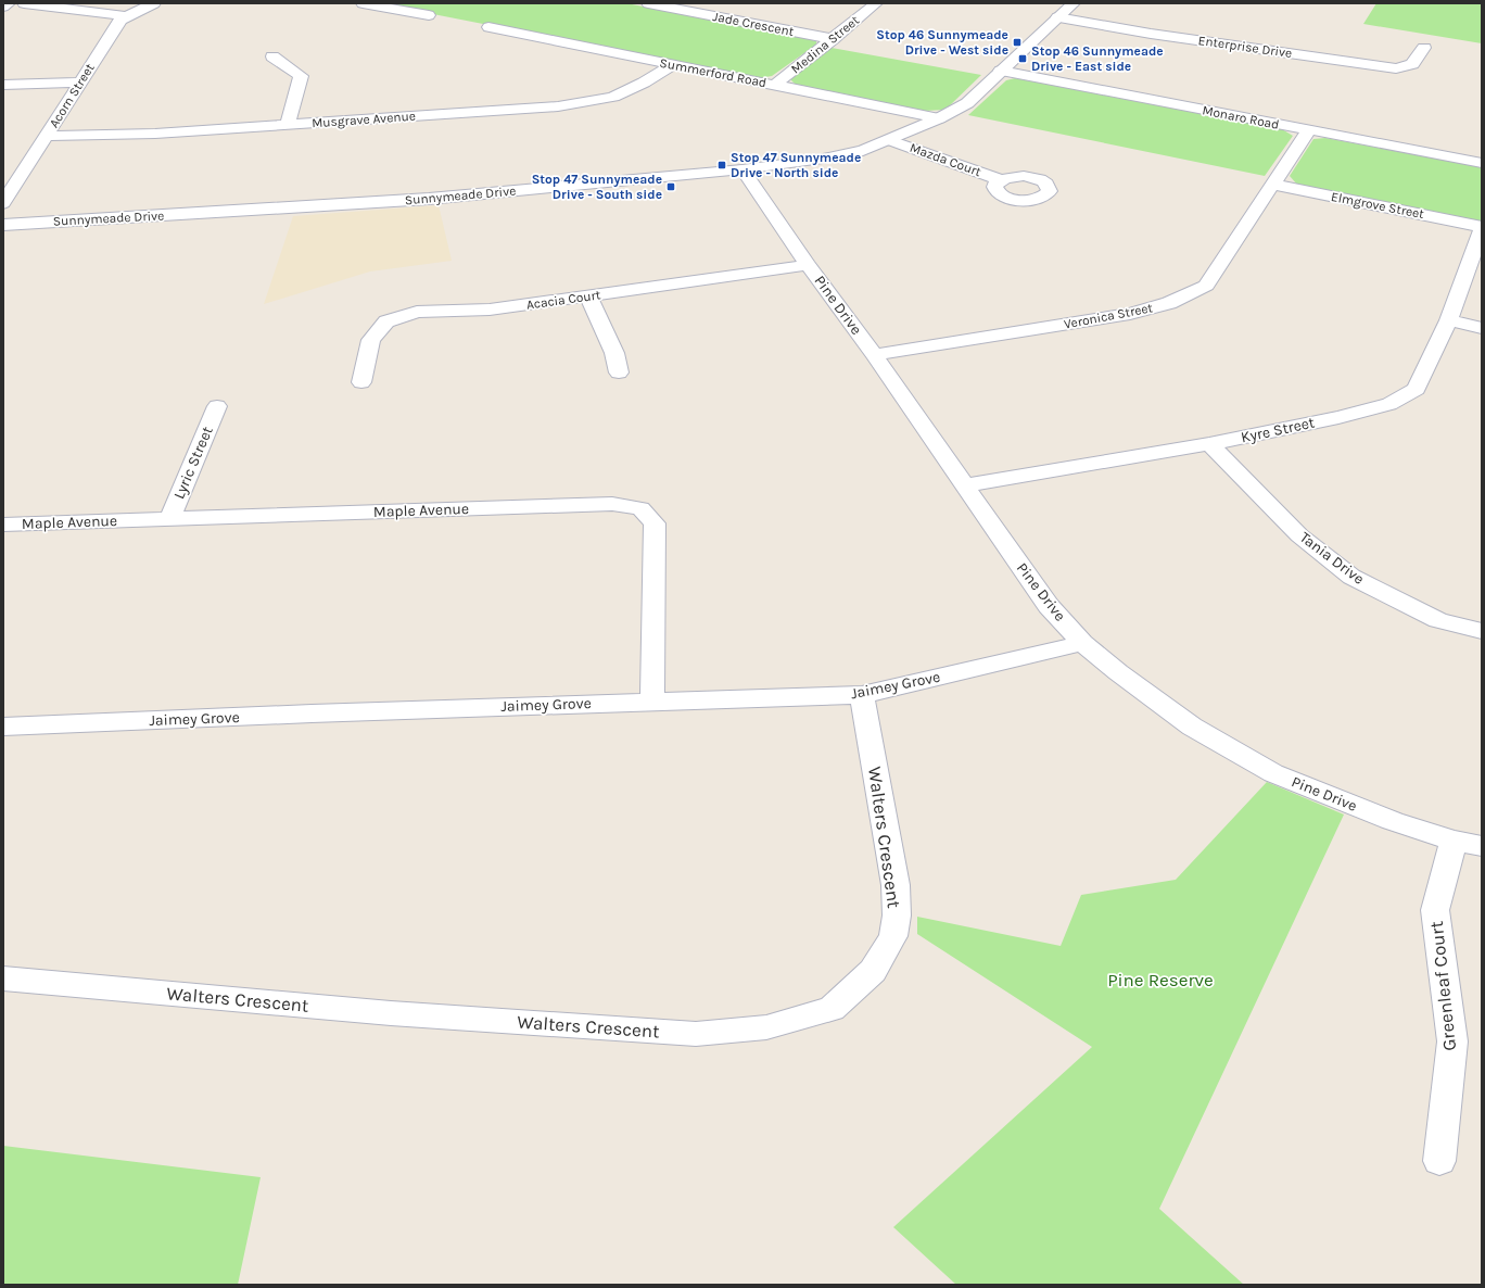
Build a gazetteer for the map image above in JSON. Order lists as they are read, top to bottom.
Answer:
{
  "streets": {
    "street": [
      "Jade Crescent",
      "Medina Street",
      "Enterprise Drive",
      "Summerford Road",
      "Acorn Street",
      "Monaro Road",
      "Musgrave Avenue",
      "Mazda Court",
      "Sunnymeade Drive",
      "Elmgrove Street",
      "Acacia Court",
      "Pine Drive",
      "Veronica Street",
      "Kyre Street",
      "Lyric Street",
      "Maple Avenue",
      "Tania Drive",
      "Jaimey Grove",
      "Walters Crescent",
      "Greenleaf Court"
    ]
  },
  "crossings": [
    ["Jade Crescent", "Medina Street"],
    ["Medina Street", "Summerford Road"],
    ["Enterprise Drive", "Sunnymeade Drive"],
    ["Summerford Road", "Musgrave Avenue"],
    ["Summerford Road", "Sunnymeade Drive"],
    ["Acorn Street", "Musgrave Avenue"],
    ["Monaro Road", "Sunnymeade Drive"],
    ["Monaro Road", "Veronica Street"],
    ["Mazda Court", "Sunnymeade Drive"],
    ["Sunnymeade Drive", "Pine Drive"],
    ["Elmgrove Street", "Veronica Street"],
    ["Elmgrove Street", "Kyre Street"],
    ["Acacia Court", "Pine Drive"],
    ["Pine Drive", "Veronica Street"],
    ["Pine Drive", "Kyre Street"],
    ["Pine Drive", "Jaimey Grove"],
    ["Pine Drive", "Greenleaf Court"],
    ["Kyre Street", "Tania Drive"],
    ["Lyric Street", "Maple Avenue"],
    ["Maple Avenue", "Jaimey Grove"],
    ["Jaimey Grove", "Walters Crescent"]
  ],
  "parks": ["Pine Reserve"],
  "places": {
    "transit": [
      "Stop 46 Sunnymeade Drive - West side",
      "Stop 46 Sunnymeade Drive - East side",
      "Stop 47 Sunnymeade Drive - North side",
      "Stop 47 Sunnymeade Drive - South side"
    ]
  }
}
